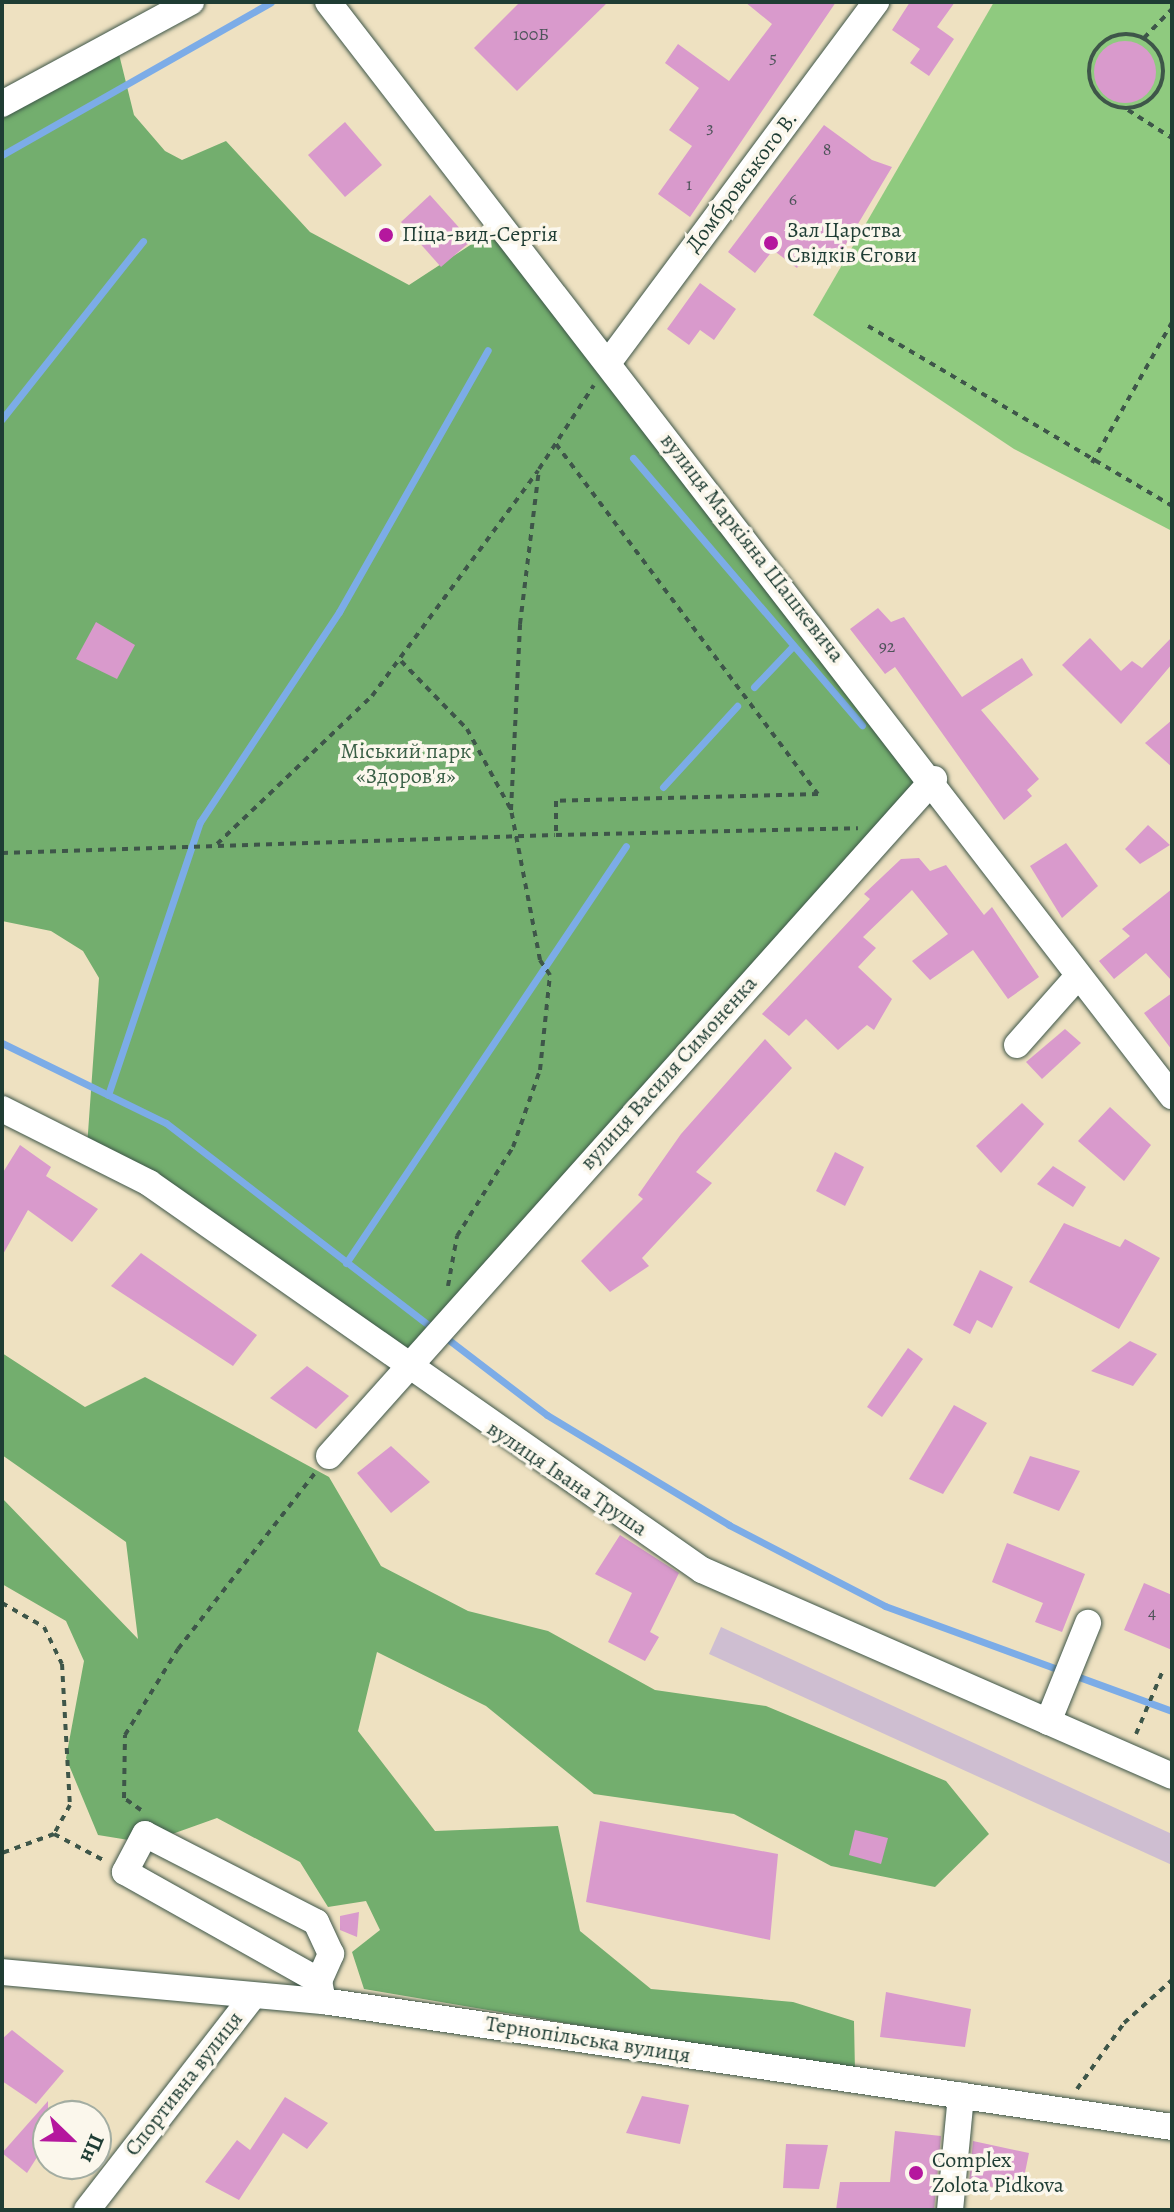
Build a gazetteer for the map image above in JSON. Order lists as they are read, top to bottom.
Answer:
{
  "streets": {
    "street": [
      "Домбровського В.",
      "вулиця Маркіяна Шашкевича",
      "вулиця Василя Симоненка",
      "вулиця Івана Труша",
      "Тернопільська вулиця",
      "Спортивна вулиця"
    ]
  },
  "crossings": [
    ["Домбровського В.", "вулиця Маркіяна Шашкевича"],
    ["вулиця Маркіяна Шашкевича", "вулиця Василя Симоненка"],
    ["вулиця Василя Симоненка", "вулиця Івана Труша"],
    ["Тернопільська вулиця", "Спортивна вулиця"]
  ],
  "parks": ["Міський парк «Здоров'я»"],
  "places": ["Піца-вид-Сергія", "Зал Царства Свідків Єгови", "Complex Zolota Pidkova"],
  "house_numbers": [
    "100Б",
    "5",
    "3",
    "8",
    "1",
    "6",
    "92",
    "4"
  ],
  "north": "bottom right"
}
